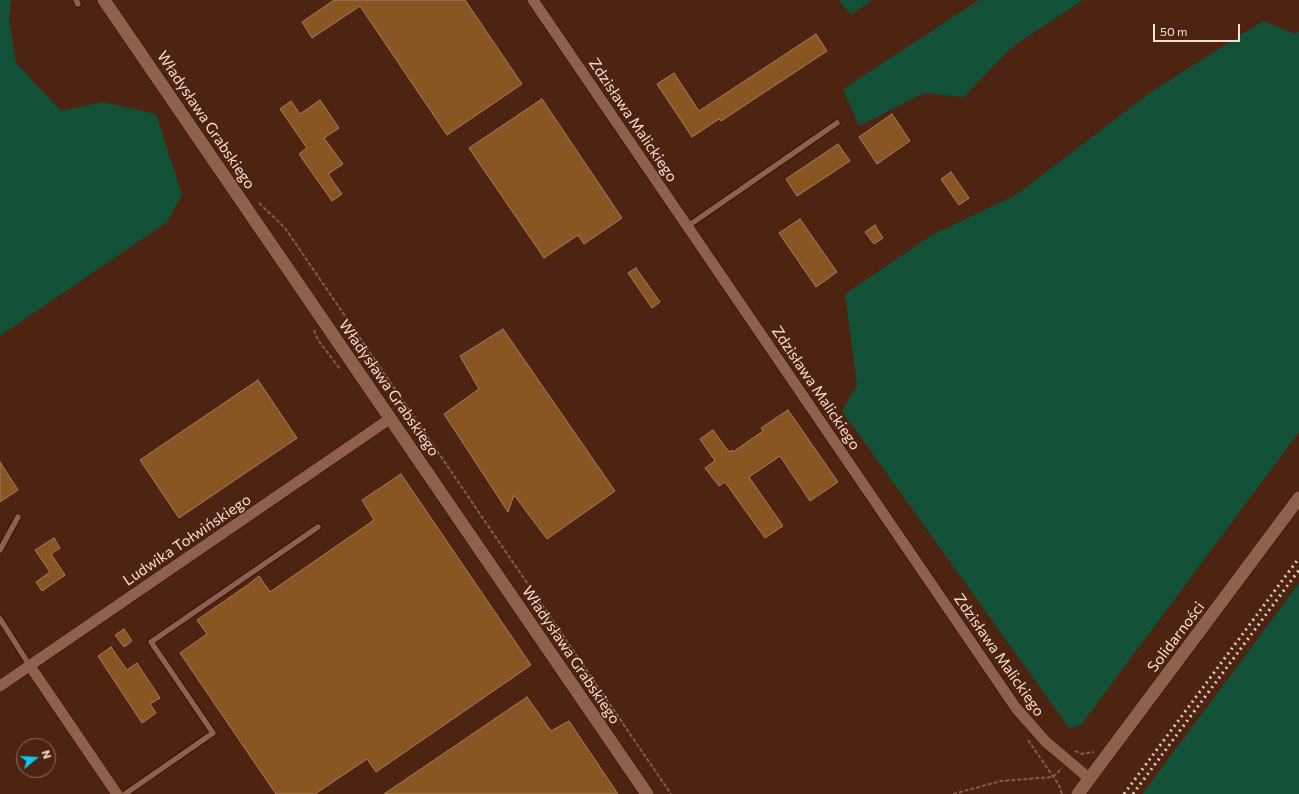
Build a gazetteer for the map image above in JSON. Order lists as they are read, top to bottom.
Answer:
{
  "streets": {
    "street": [
      "Władysława Grabskiego",
      "Zdzisława Malickiego",
      "Ludwika Tołwińskiego",
      "Solidarności"
    ]
  },
  "crossings": [
    ["Władysława Grabskiego", "Ludwika Tołwińskiego"],
    ["Zdzisława Malickiego", "Solidarności"]
  ],
  "scale_bar": "50 m",
  "north": "right"
}
